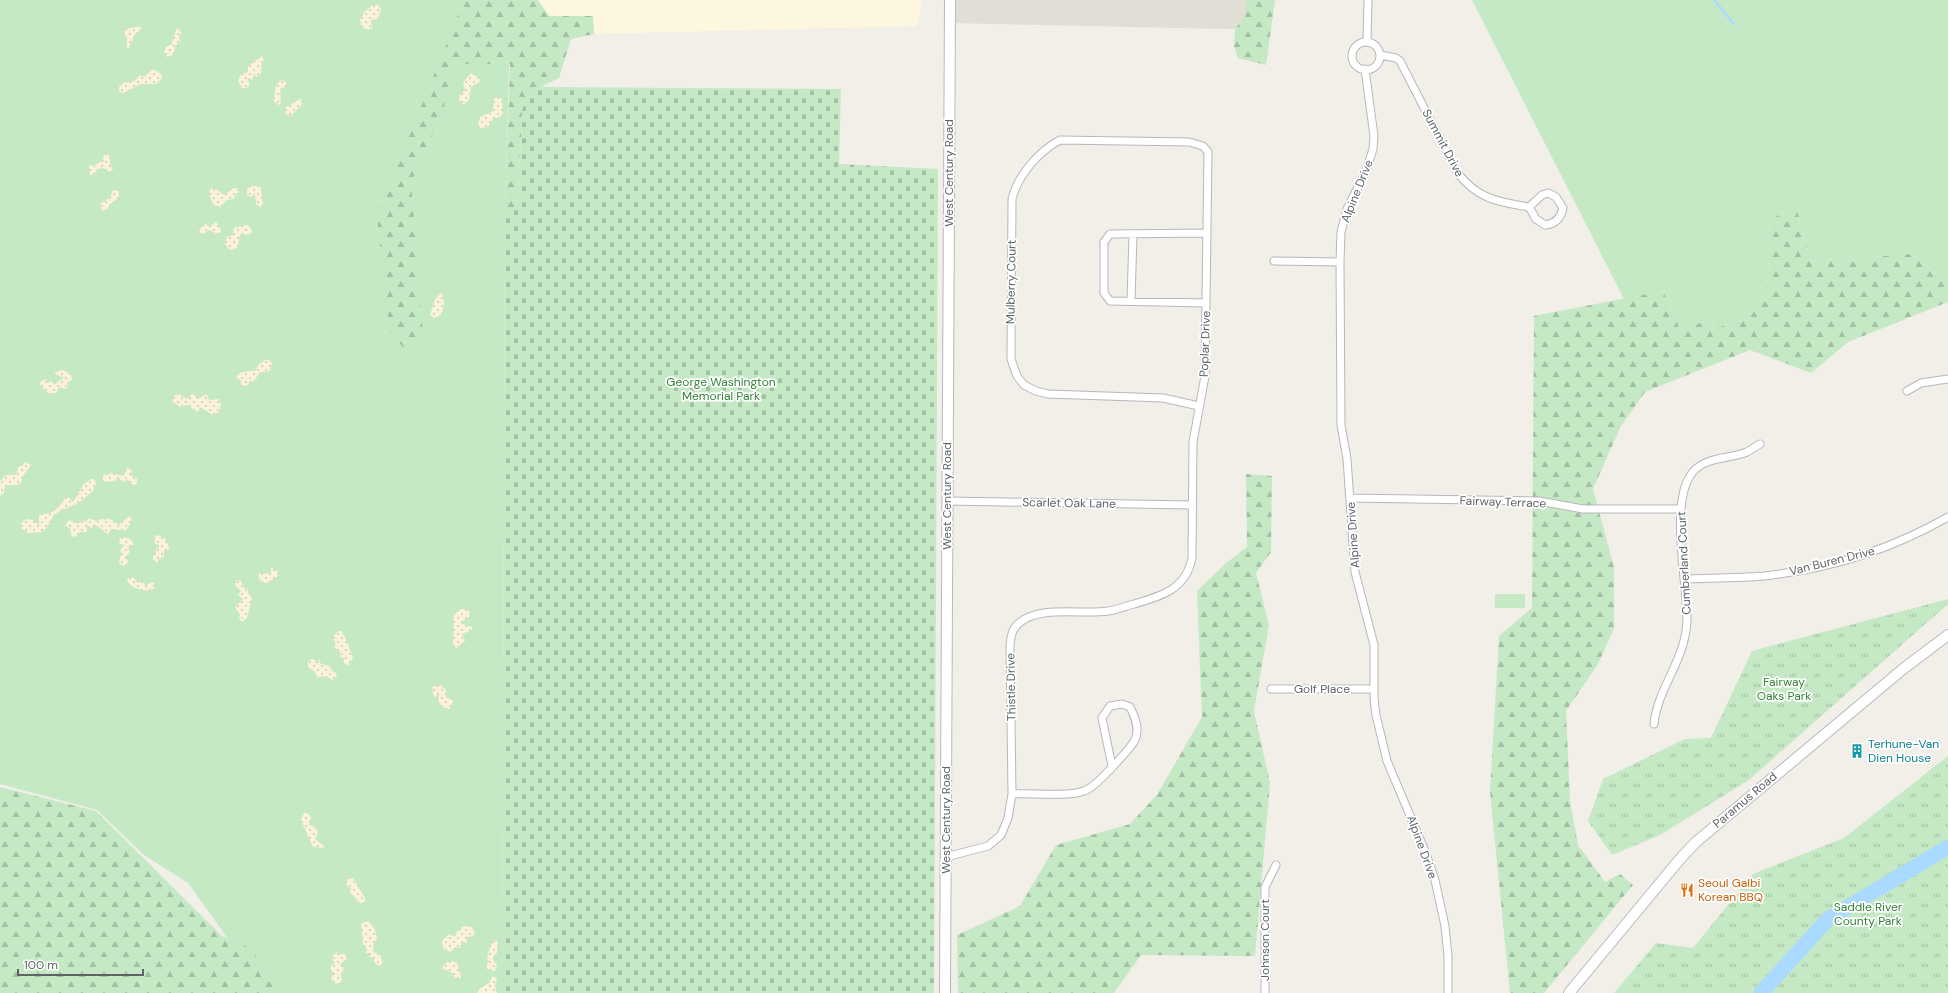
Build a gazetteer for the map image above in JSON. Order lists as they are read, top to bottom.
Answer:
{
  "streets": {
    "main road": ["West Century Road", "Paramus Road"],
    "street": [
      "Summit Drive",
      "Alpine Drive",
      "Mulberry Court",
      "Poplar Drive",
      "Fairway Terrace",
      "Scarlet Oak Lane",
      "Van Buren Drive",
      "Cumberland Court",
      "Thistle Drive",
      "Golf Place",
      "Johnson Court"
    ]
  },
  "crossings": [
    ["Summit Drive", "Alpine Drive"],
    ["West Century Road", "Scarlet Oak Lane"],
    ["West Century Road", "Thistle Drive"],
    ["Alpine Drive", "Fairway Terrace"],
    ["Alpine Drive", "Golf Place"],
    ["Mulberry Court", "Poplar Drive"],
    ["Poplar Drive", "Scarlet Oak Lane"],
    ["Poplar Drive", "Thistle Drive"],
    ["Fairway Terrace", "Cumberland Court"],
    ["Van Buren Drive", "Cumberland Court"]
  ],
  "parks": ["George Washington Memorial Park", "Fairway Oaks Park", "Saddle River County Park"],
  "places": {
    "building": ["Terhune-Van Dien House"],
    "restaurant": ["Seoul Galbi Korean BBQ"]
  },
  "scale_bar": "100 m"
}
